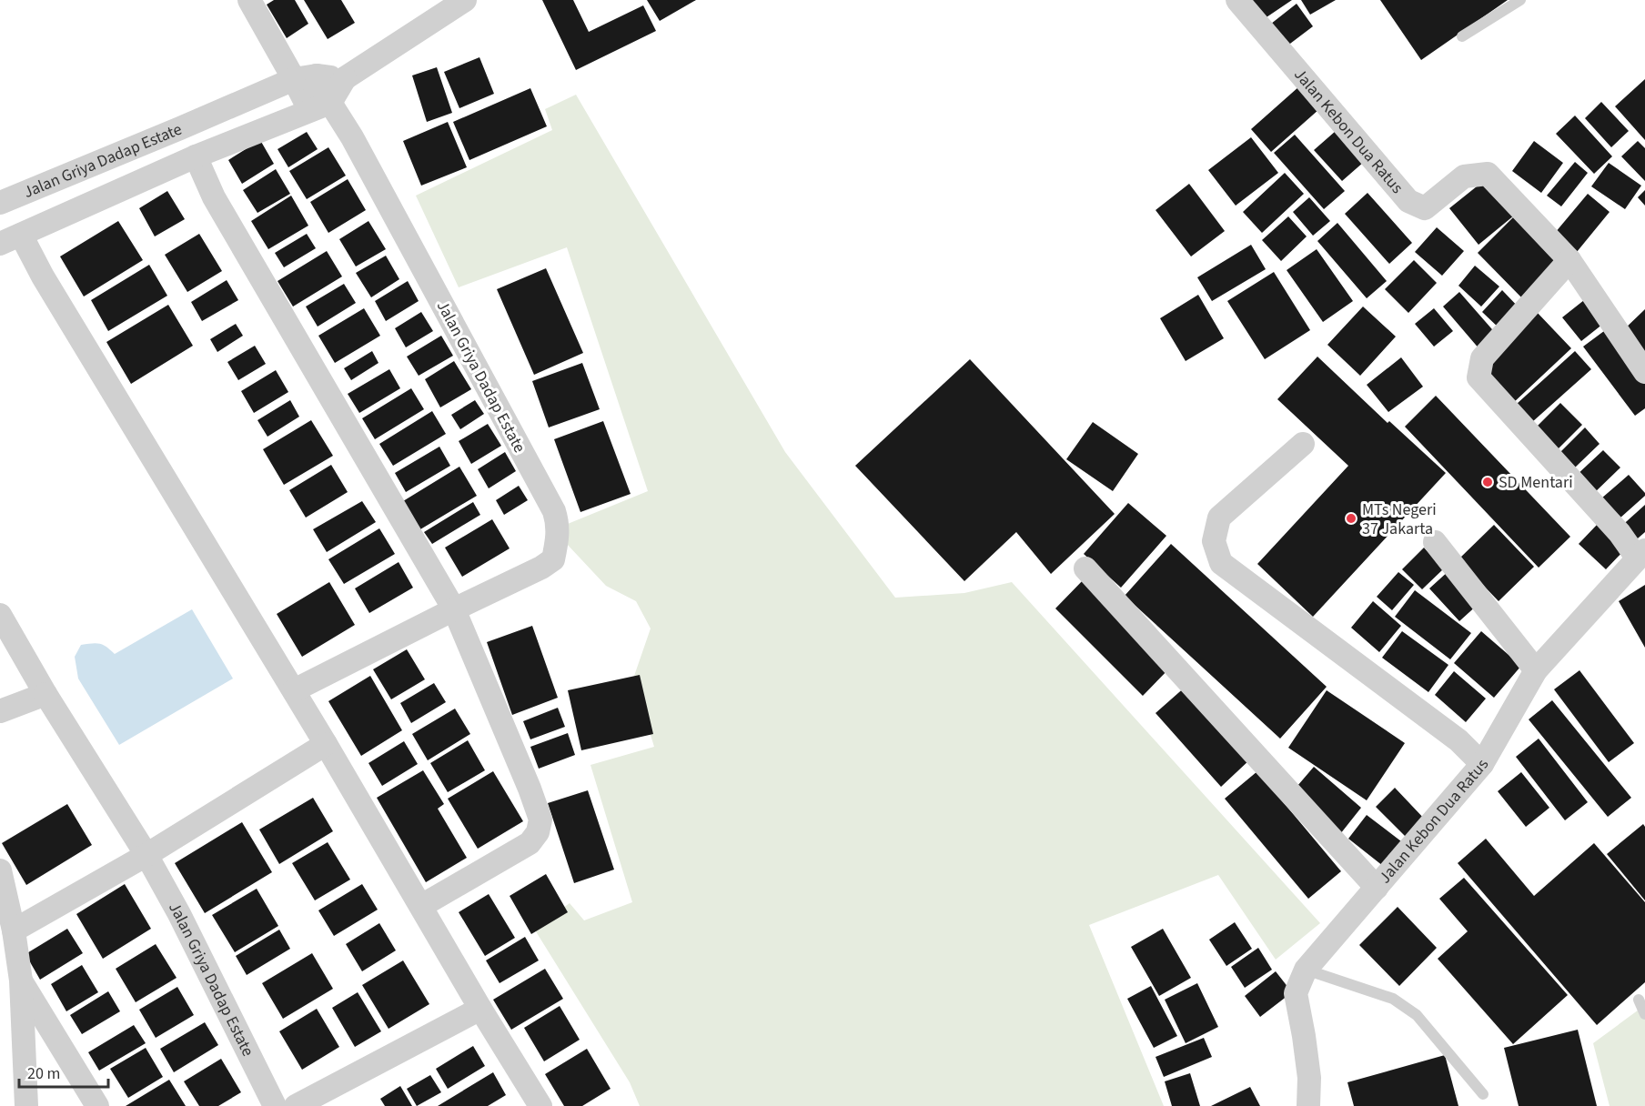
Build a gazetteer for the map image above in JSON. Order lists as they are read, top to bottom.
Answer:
{
  "streets": {
    "street": ["Jalan Kebon Dua Ratus", "Jalan Griya Dadap Estate"]
  },
  "places": ["SD Mentari", "MTs Negeri 37 Jakarta"],
  "scale_bar": "20 m"
}
